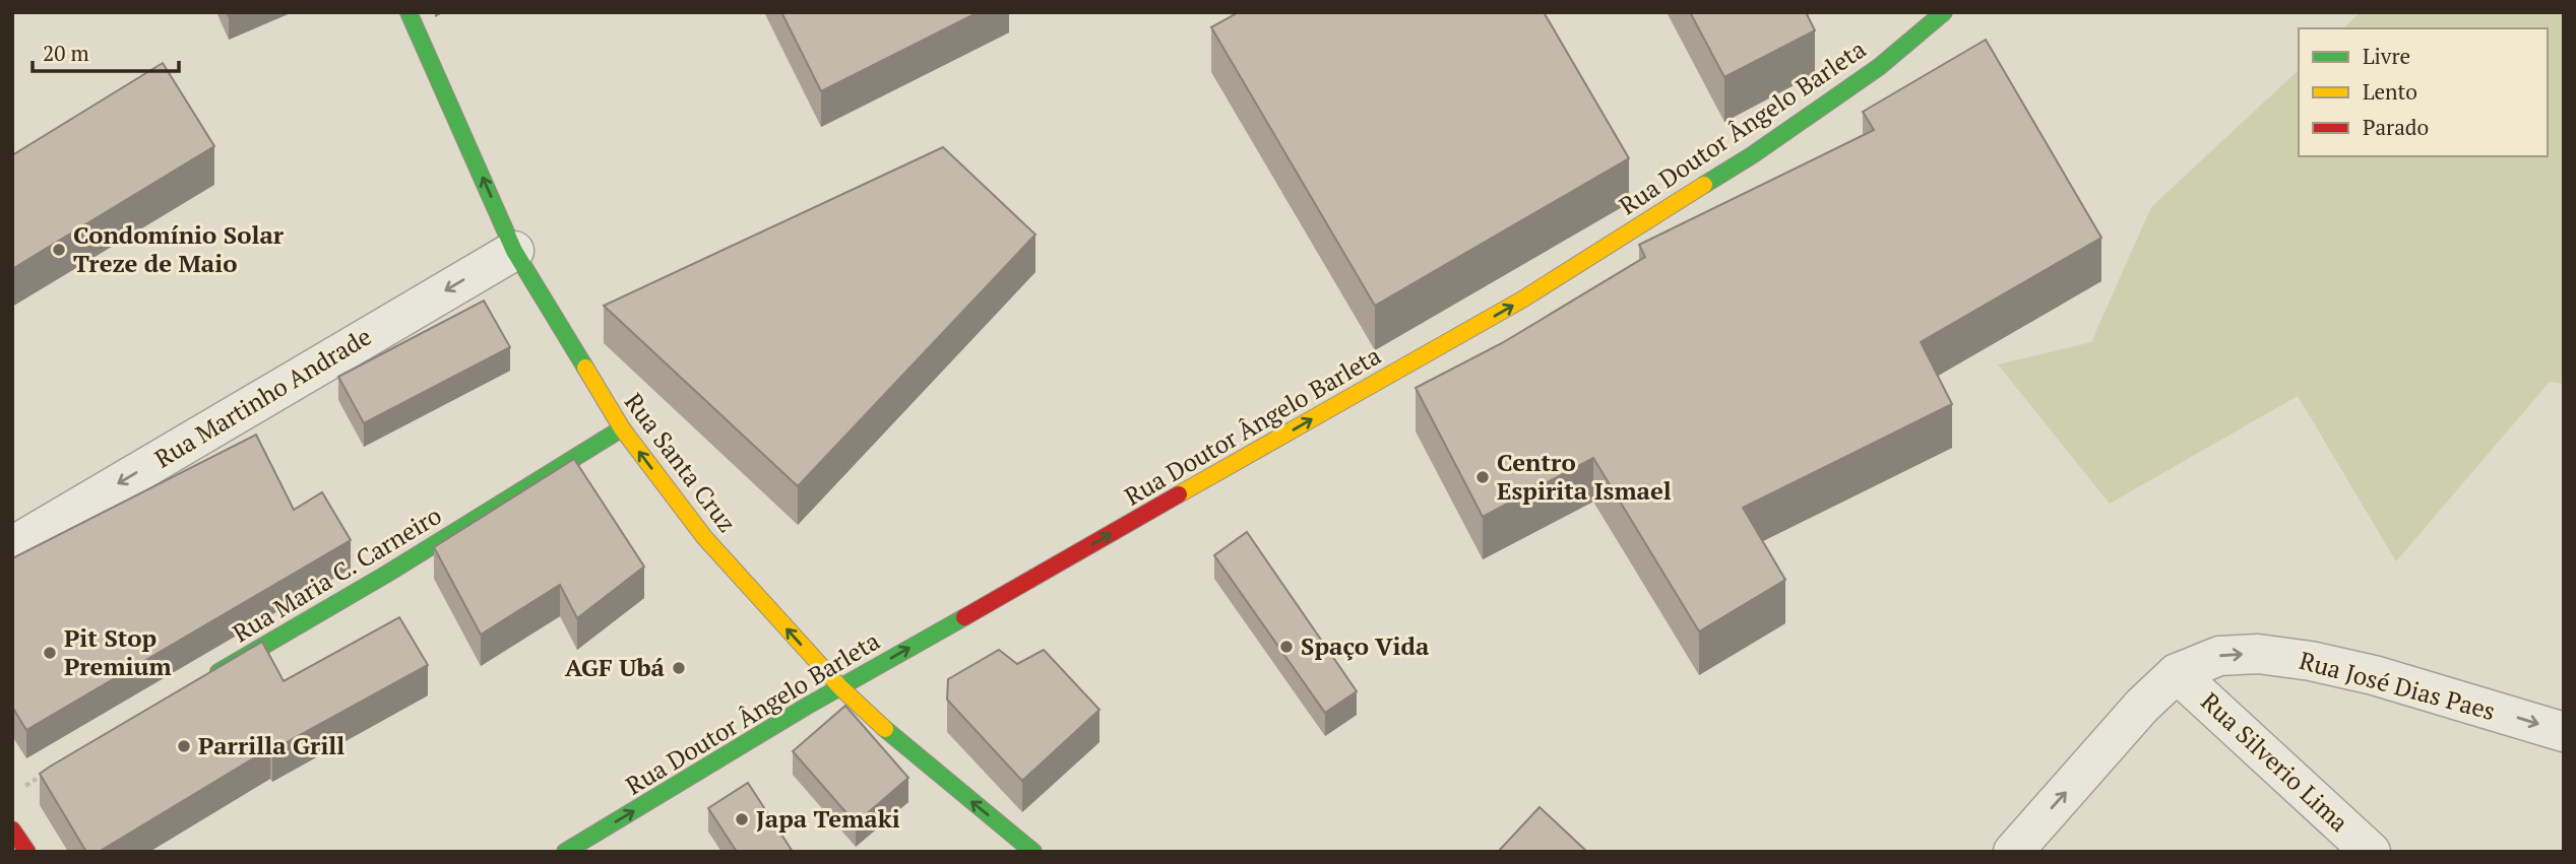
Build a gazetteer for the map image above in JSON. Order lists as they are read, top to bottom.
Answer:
{
  "streets": {
    "street": [
      "Rua Doutor Ângelo Barleta",
      "Rua Martinho Andrade",
      "Rua Santa Cruz",
      "Rua Maria C. Carneiro",
      "Rua José Dias Paes",
      "Rua Silverio Lima"
    ]
  },
  "crossings": [
    ["Rua Doutor Ângelo Barleta", "Rua Santa Cruz"],
    ["Rua Martinho Andrade", "Rua Santa Cruz"],
    ["Rua Santa Cruz", "Rua Maria C. Carneiro"],
    ["Rua José Dias Paes", "Rua Silverio Lima"]
  ],
  "one_way": [
    "Rua Doutor Ângelo Barleta",
    "Rua Martinho Andrade",
    "Rua Santa Cruz",
    "Rua José Dias Paes"
  ],
  "places": [
    "Condomínio Solar Treze de Maio",
    "Centro Espirita Ismael",
    "Spaço Vida",
    "Pit Stop Premium",
    "AGF Ubá",
    "Parrilla Grill",
    "Japa Temaki"
  ],
  "legend": ["Livre", "Lento", "Parado"],
  "scale_bar": "20 m"
}
